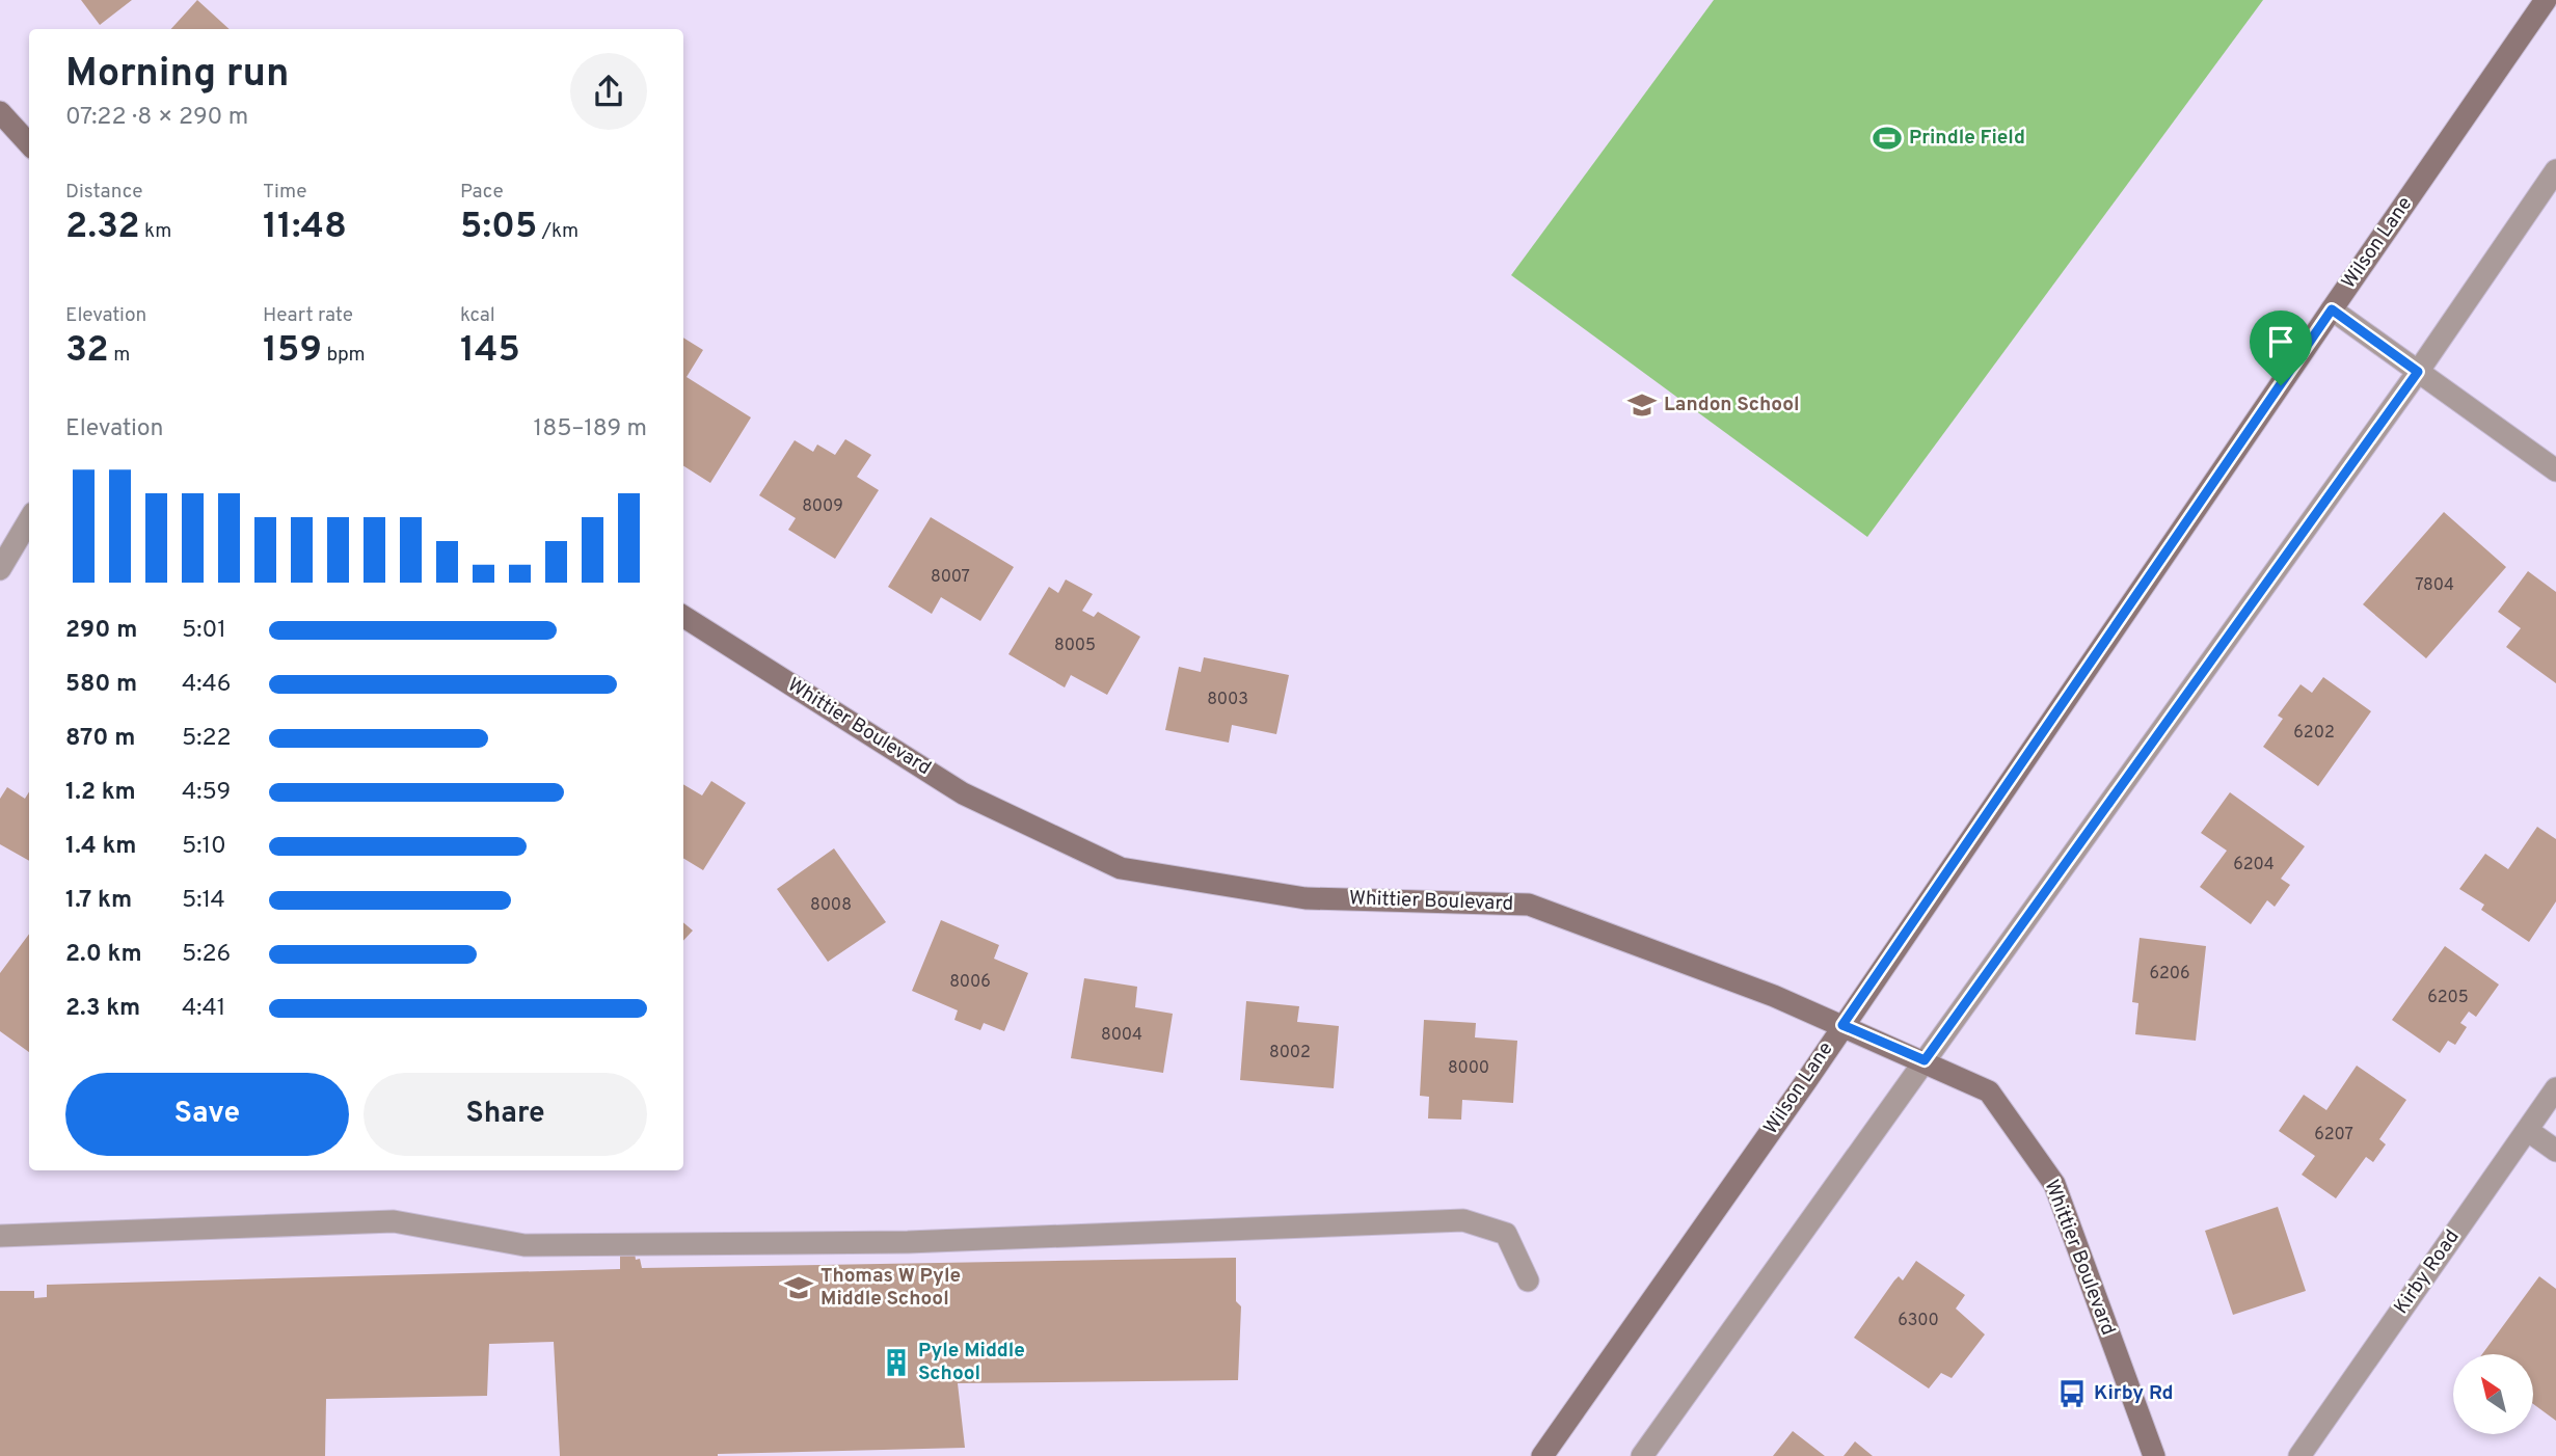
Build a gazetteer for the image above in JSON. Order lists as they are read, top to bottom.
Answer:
{
  "streets": {
    "street": ["Wilson Lane", "Whittier Boulevard", "Kirby Road"]
  },
  "crossings": [
    ["Wilson Lane", "Whittier Boulevard"]
  ],
  "places": {
    "sports": ["Prindle Field"],
    "school or university": ["Landon School", "Thomas W Pyle Middle School"],
    "building": ["Pyle Middle School"],
    "bus stop": ["Kirby Rd"]
  },
  "house_numbers": [
    "8009",
    "8007",
    "7804",
    "8005",
    "8003",
    "6202",
    "6204",
    "8008",
    "6206",
    "8006",
    "6205",
    "8004",
    "8002",
    "8000",
    "6207",
    "6300"
  ],
  "north": "top left",
  "page": {
    "heading": ["Morning run", "07:22 · 8 × 290 m"],
    "stats": [
      ["Distance", "2.32 km"],
      ["Time", "11:48"],
      ["Pace", "5:05 /km"],
      ["Elevation", "32 m"],
      ["Heart rate", "159 bpm"],
      ["kcal", "145"]
    ],
    "chart": ["Elevation", "185–189 m"],
    "list": [
      {
        "name": "290 m",
        "note": "5:01"
      },
      {
        "name": "580 m",
        "note": "4:46"
      },
      {
        "name": "870 m",
        "note": "5:22"
      },
      {
        "name": "1.2 km",
        "note": "4:59"
      },
      {
        "name": "1.4 km",
        "note": "5:10"
      },
      {
        "name": "1.7 km",
        "note": "5:14"
      },
      {
        "name": "2.0 km",
        "note": "5:26"
      },
      {
        "name": "2.3 km",
        "note": "4:41"
      }
    ],
    "buttons": ["Save", "Share"]
  }
}
